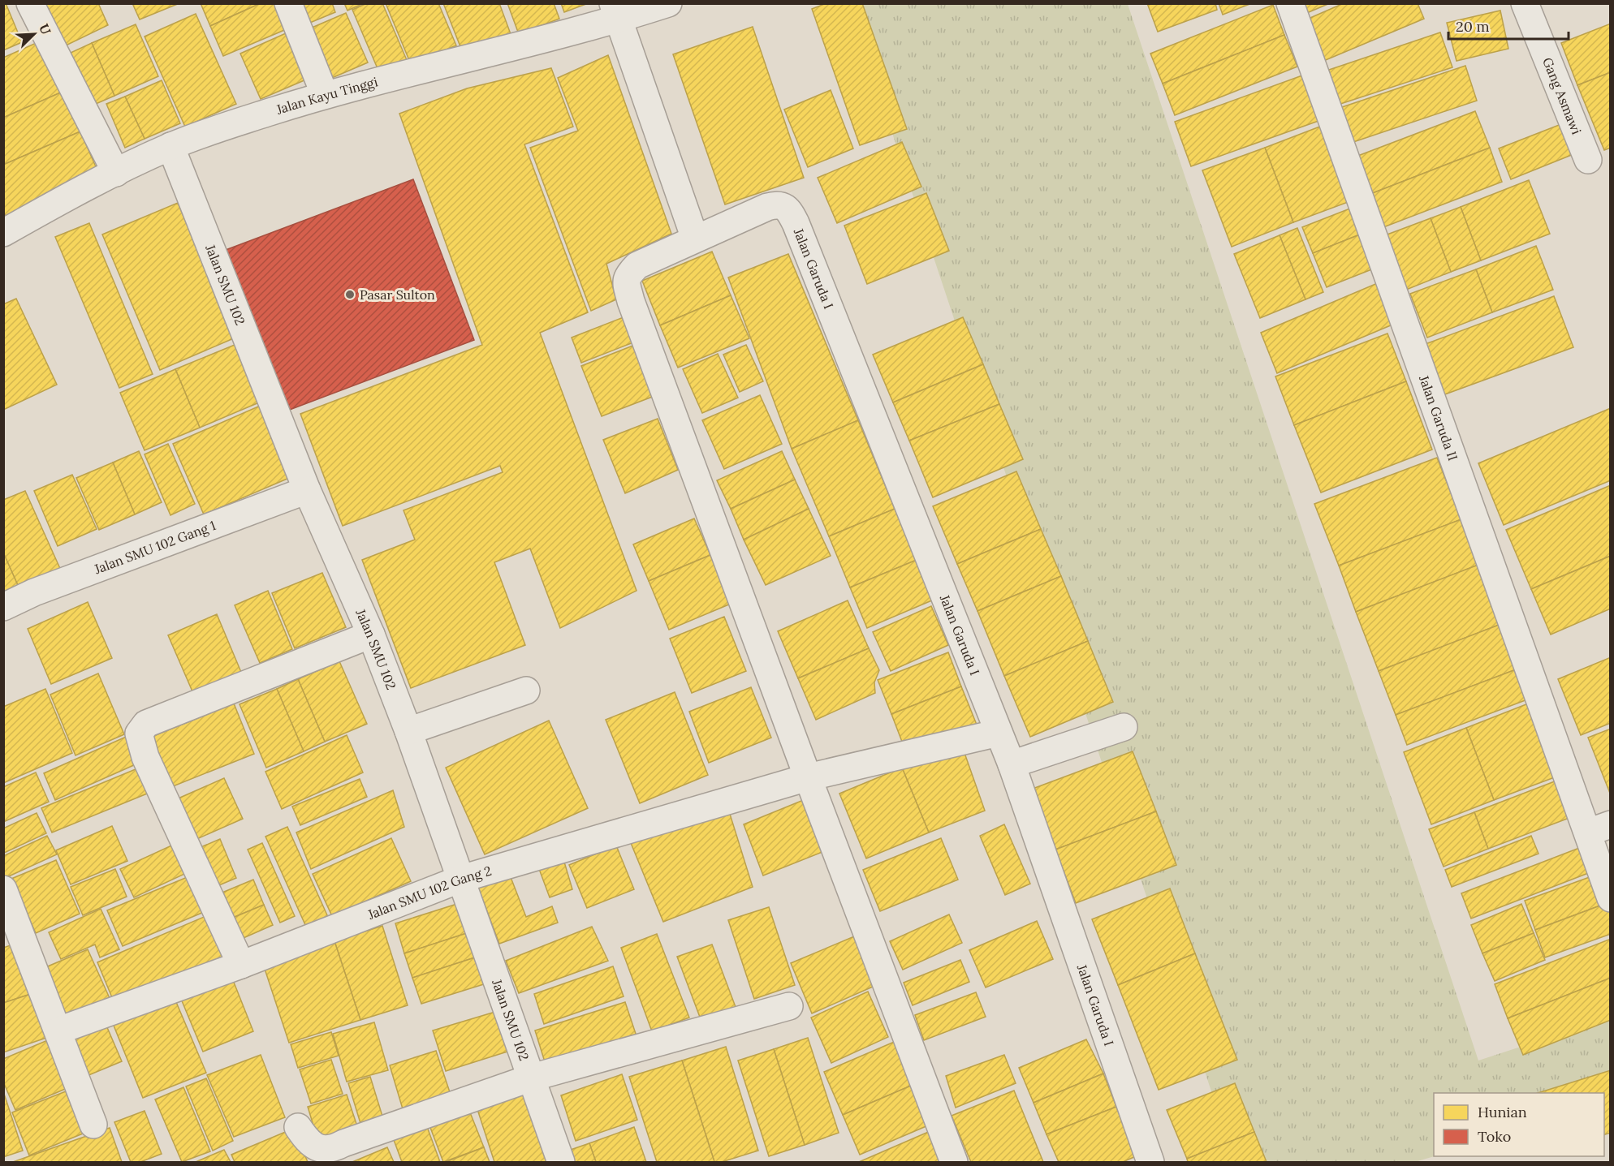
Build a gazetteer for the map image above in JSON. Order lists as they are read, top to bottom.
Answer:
{
  "streets": {
    "street": [
      "Jalan Kayu Tinggi",
      "Gang Asmawi",
      "Jalan Garuda I",
      "Jalan SMU 102",
      "Jalan Garuda II",
      "Jalan SMU 102 Gang 1",
      "Jalan SMU 102 Gang 2"
    ]
  },
  "crossings": [
    ["Jalan Kayu Tinggi", "Jalan SMU 102"],
    ["Jalan Garuda I", "Jalan SMU 102 Gang 2"],
    ["Jalan SMU 102", "Jalan SMU 102 Gang 1"],
    ["Jalan SMU 102", "Jalan SMU 102 Gang 2"]
  ],
  "places": ["Pasar Sulton"],
  "legend": ["Hunian", "Toko"],
  "scale_bar": "20 m",
  "north": "top right"
}
